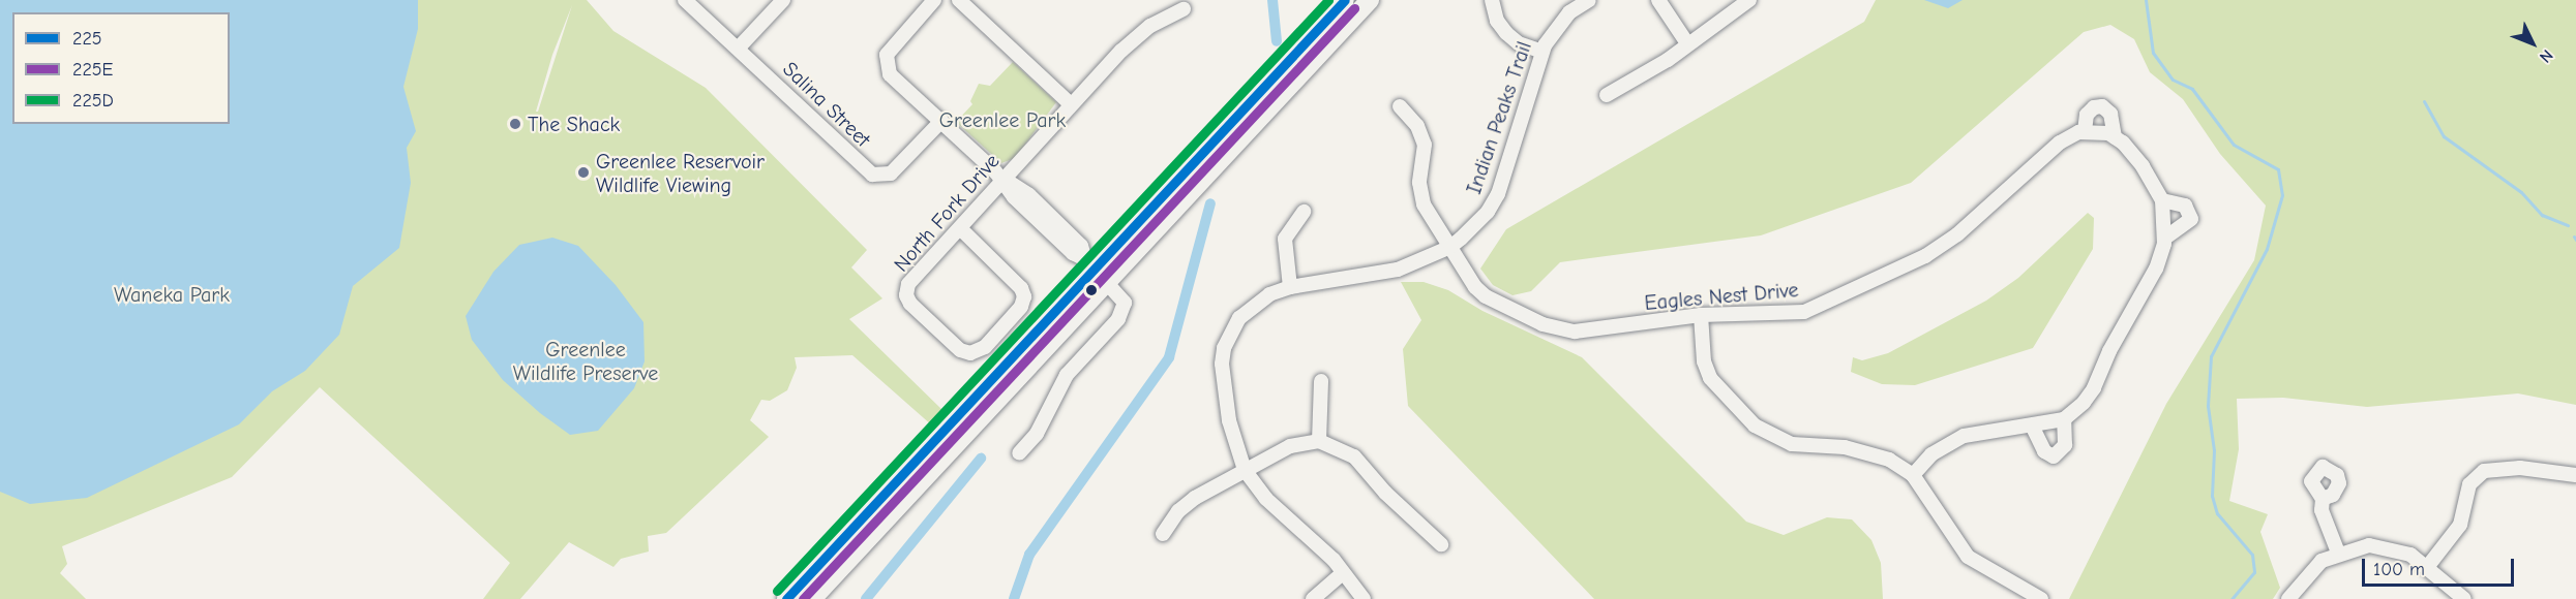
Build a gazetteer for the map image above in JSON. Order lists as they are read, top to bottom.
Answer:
{
  "streets": {
    "street": [
      "Salina Street",
      "Indian Peaks Trail",
      "North Fork Drive",
      "Eagles Nest Drive"
    ]
  },
  "crossings": [
    ["Indian Peaks Trail", "Eagles Nest Drive"]
  ],
  "parks": ["Greenlee Park", "Waneka Park", "Greenlee Wildlife Preserve"],
  "places": ["The Shack", "Greenlee Reservoir Wildlife Viewing"],
  "lines": ["transit line 225", "transit line 225D", "transit line 225E"],
  "legend": ["225", "225E", "225D"],
  "scale_bar": "100 m",
  "north": "bottom right"
}
